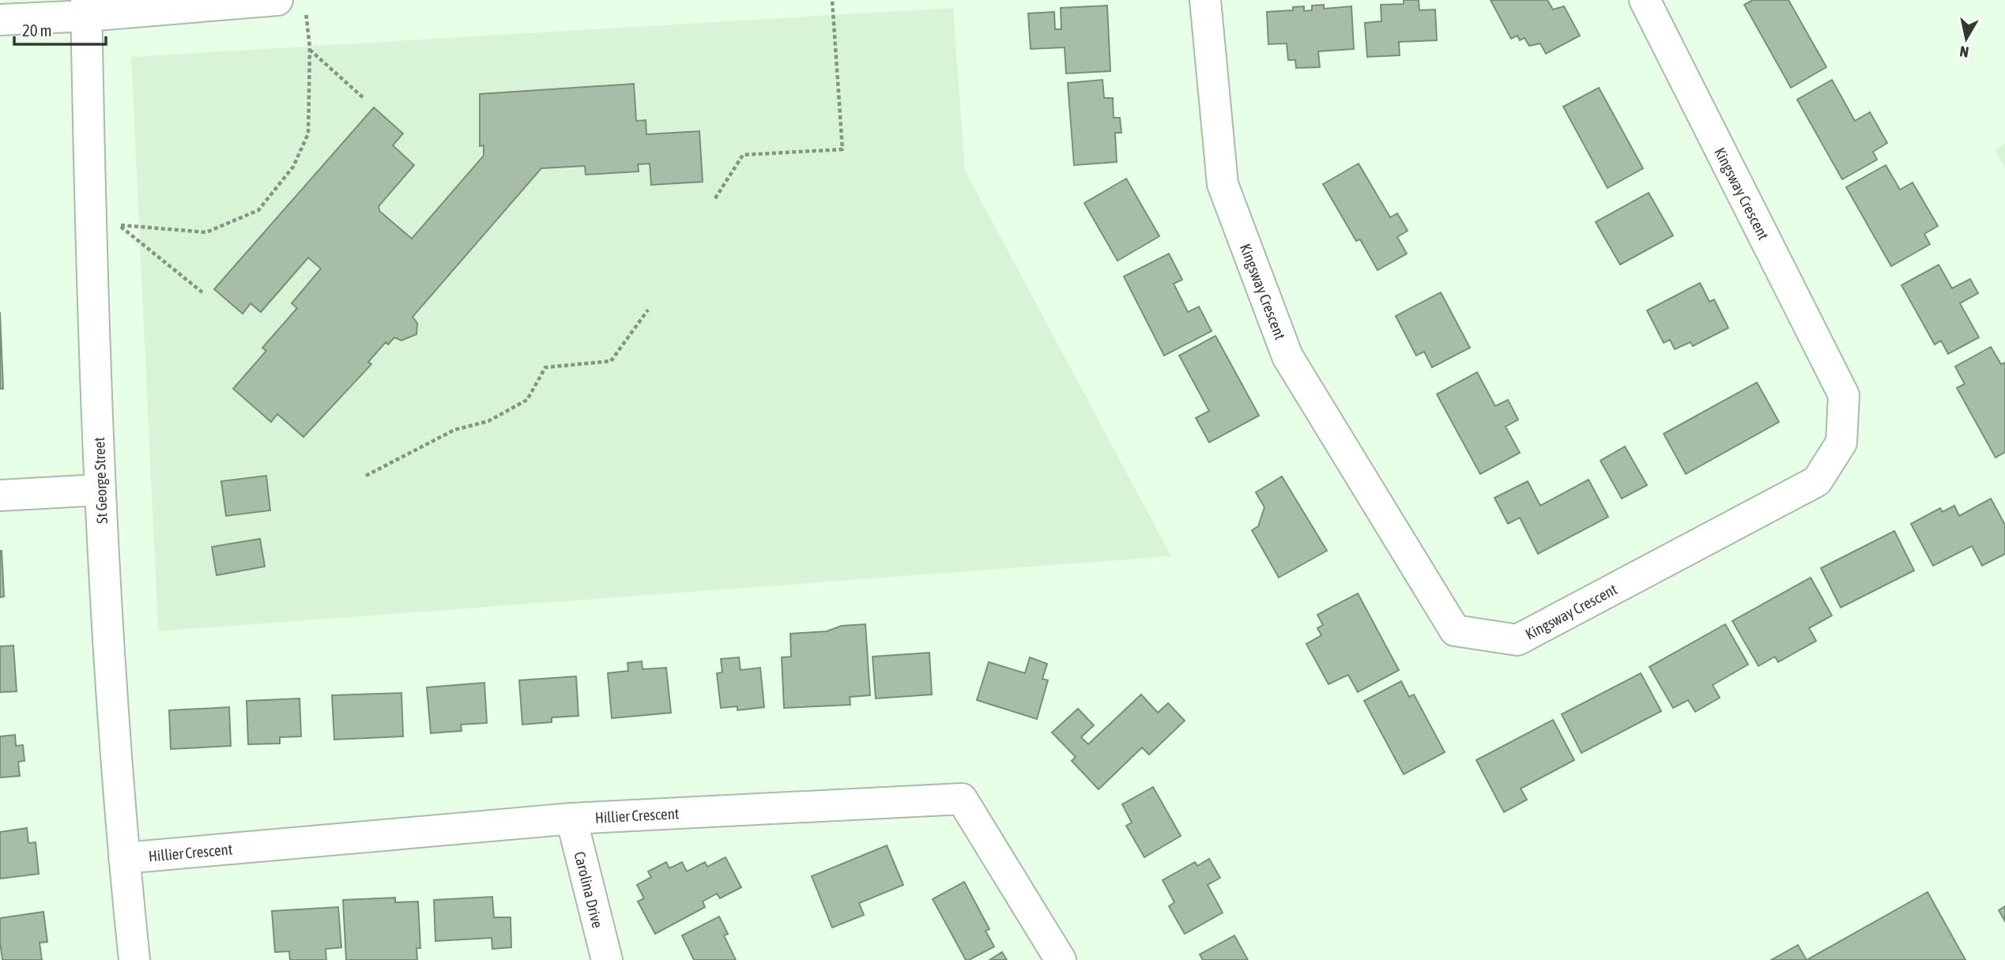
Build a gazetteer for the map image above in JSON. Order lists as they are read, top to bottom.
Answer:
{
  "streets": {
    "street": [
      "Kingsway Crescent",
      "St George Street",
      "Hillier Crescent",
      "Carolina Drive"
    ]
  },
  "crossings": [
    ["St George Street", "Hillier Crescent"],
    ["Hillier Crescent", "Carolina Drive"]
  ],
  "scale_bar": "20 m",
  "north": "bottom"
}
